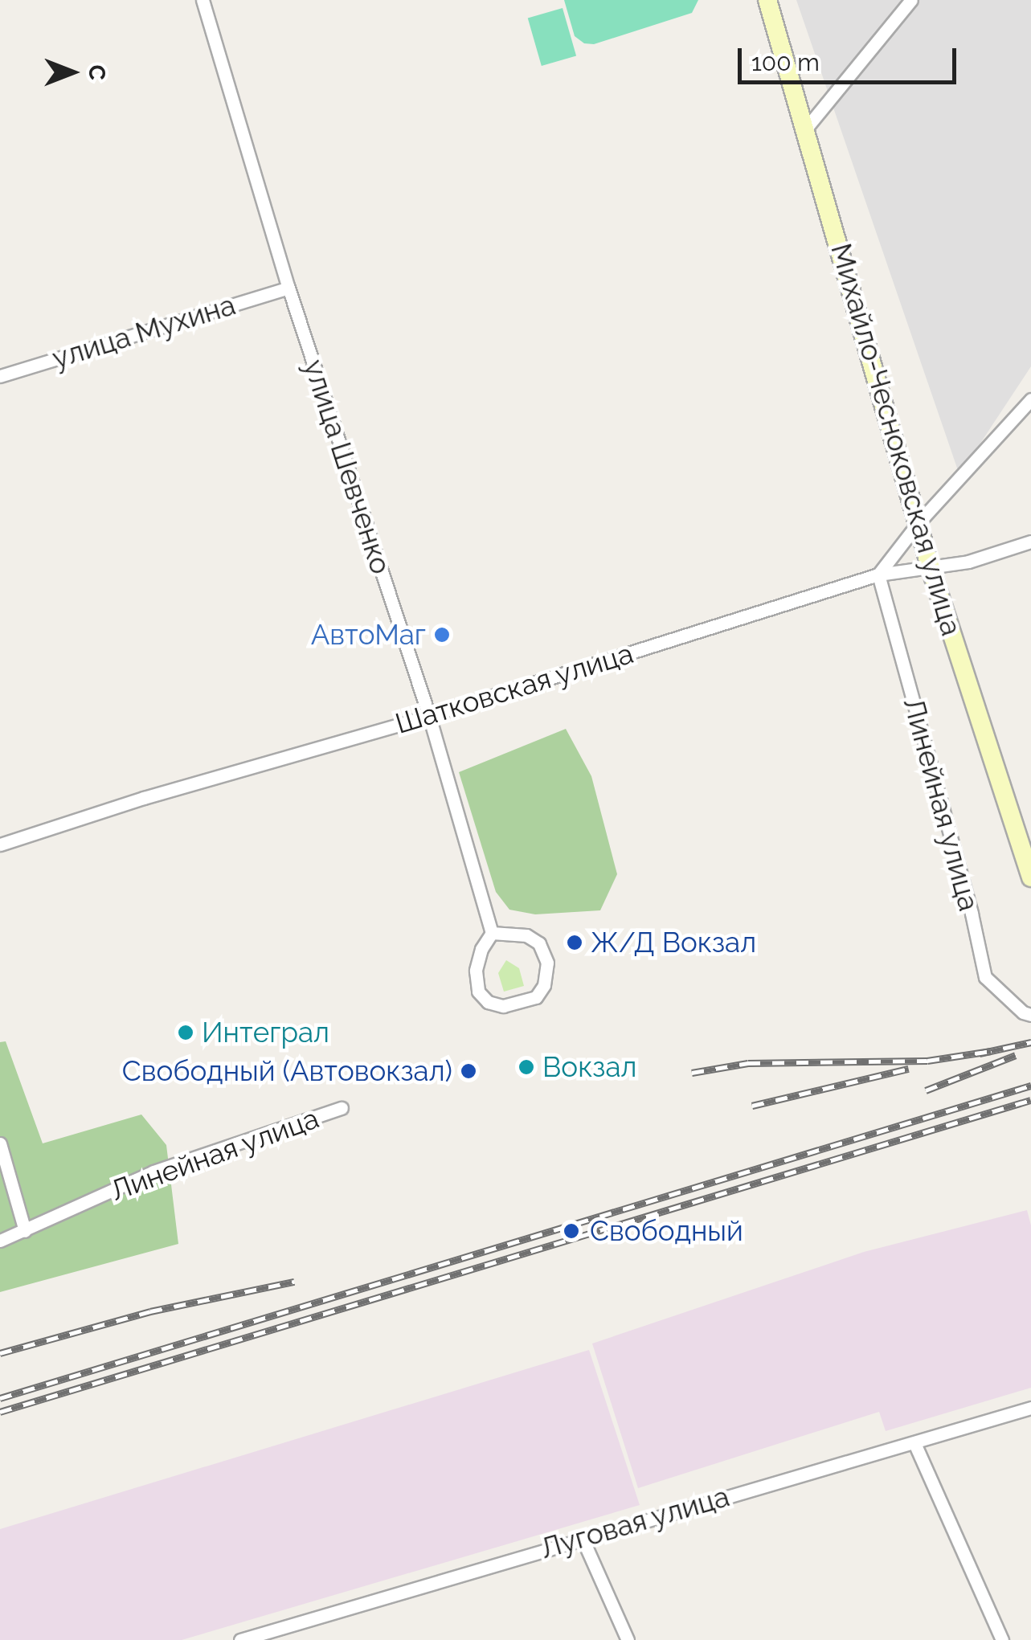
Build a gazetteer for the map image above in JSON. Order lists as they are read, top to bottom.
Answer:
{
  "streets": {
    "street": [
      "улица Мухина",
      "Михайло-Чесноковская улица",
      "улица Шевченко",
      "Шатковская улица",
      "Линейная улица",
      "Луговая улица"
    ]
  },
  "crossings": [
    ["улица Мухина", "улица Шевченко"],
    ["Михайло-Чесноковская улица", "Шатковская улица"],
    ["улица Шевченко", "Шатковская улица"],
    ["Шатковская улица", "Линейная улица"]
  ],
  "places": [
    "АвтоМаг",
    "Ж/Д Вокзал",
    "Интеграл",
    "Вокзал",
    "Свободный (Автовокзал)",
    "Свободный"
  ],
  "scale_bar": "100 m",
  "north": "right"
}
